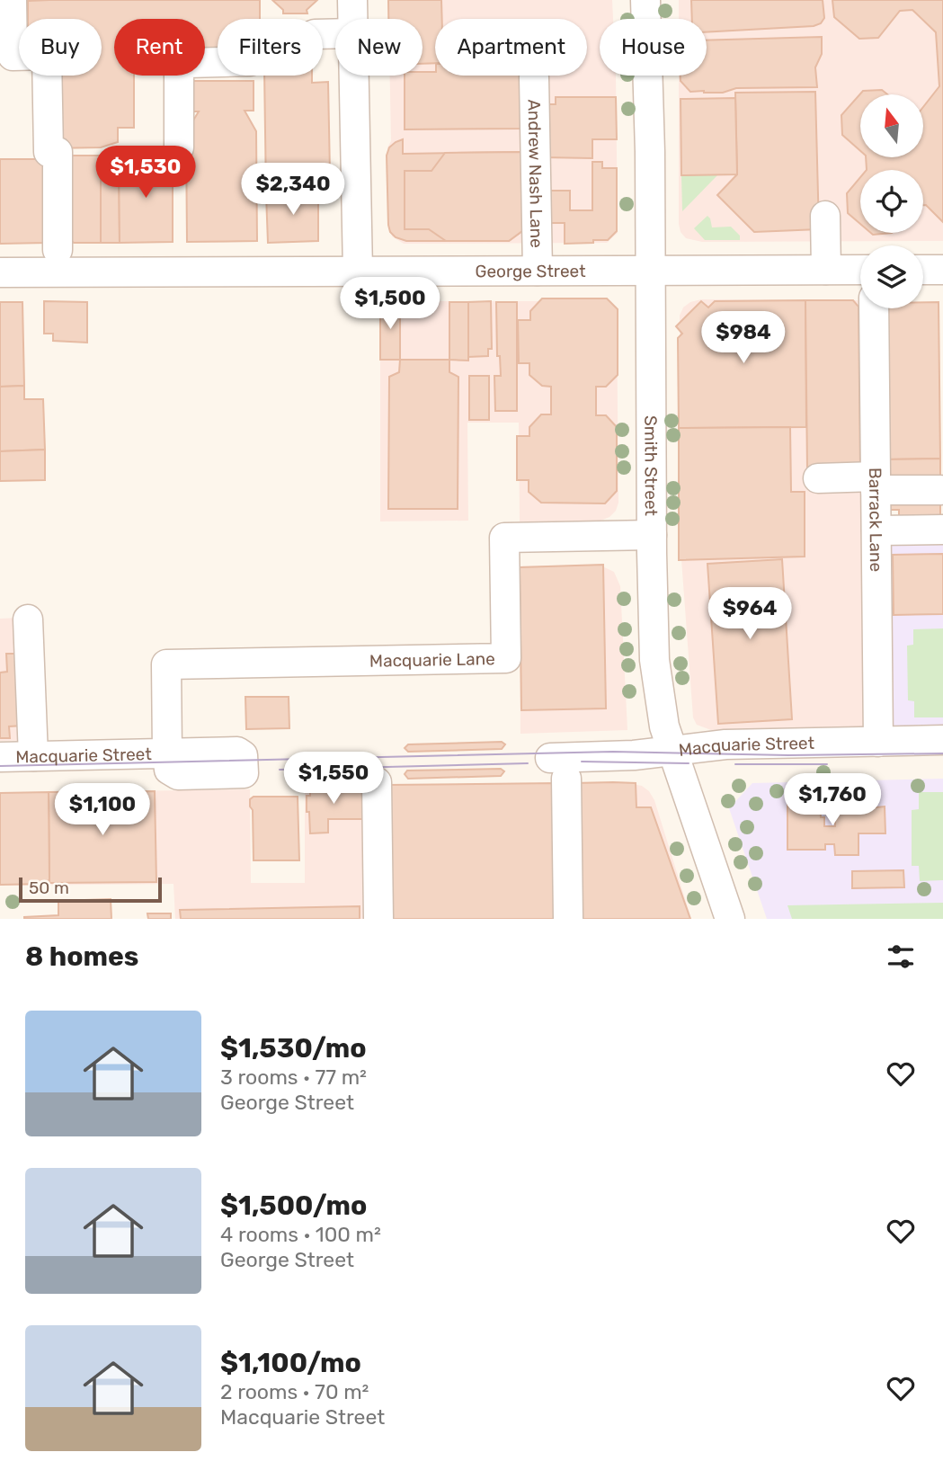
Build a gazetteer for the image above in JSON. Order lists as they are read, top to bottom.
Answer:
{
  "streets": {
    "street": [
      "Andrew Nash Lane",
      "George Street",
      "Smith Street",
      "Barrack Lane",
      "Macquarie Lane",
      "Macquarie Street"
    ]
  },
  "crossings": [
    ["Andrew Nash Lane", "George Street"],
    ["George Street", "Smith Street"],
    ["Smith Street", "Macquarie Lane"],
    ["Smith Street", "Macquarie Street"],
    ["Barrack Lane", "Macquarie Street"],
    ["Macquarie Lane", "Macquarie Street"]
  ],
  "scale_bar": "50 m",
  "north": "top",
  "page": {
    "chip": [
      "Buy",
      "Rent",
      "Filters",
      "New",
      "Apartment",
      "House"
    ],
    "price": [
      "$1,530",
      "$2,340",
      "$1,500",
      "$984",
      "$964",
      "$1,550",
      "$1,760",
      "$1,100"
    ],
    "scale": "50 m",
    "heading": "8 homes",
    "list": [
      {
        "name": "$1,530/mo",
        "note": "3 rooms · 77 m² · George Street"
      },
      {
        "name": "$1,500/mo",
        "note": "4 rooms · 100 m² · George Street"
      },
      {
        "name": "$1,100/mo",
        "note": "2 rooms · 70 m² · Macquarie Street"
      }
    ]
  }
}
